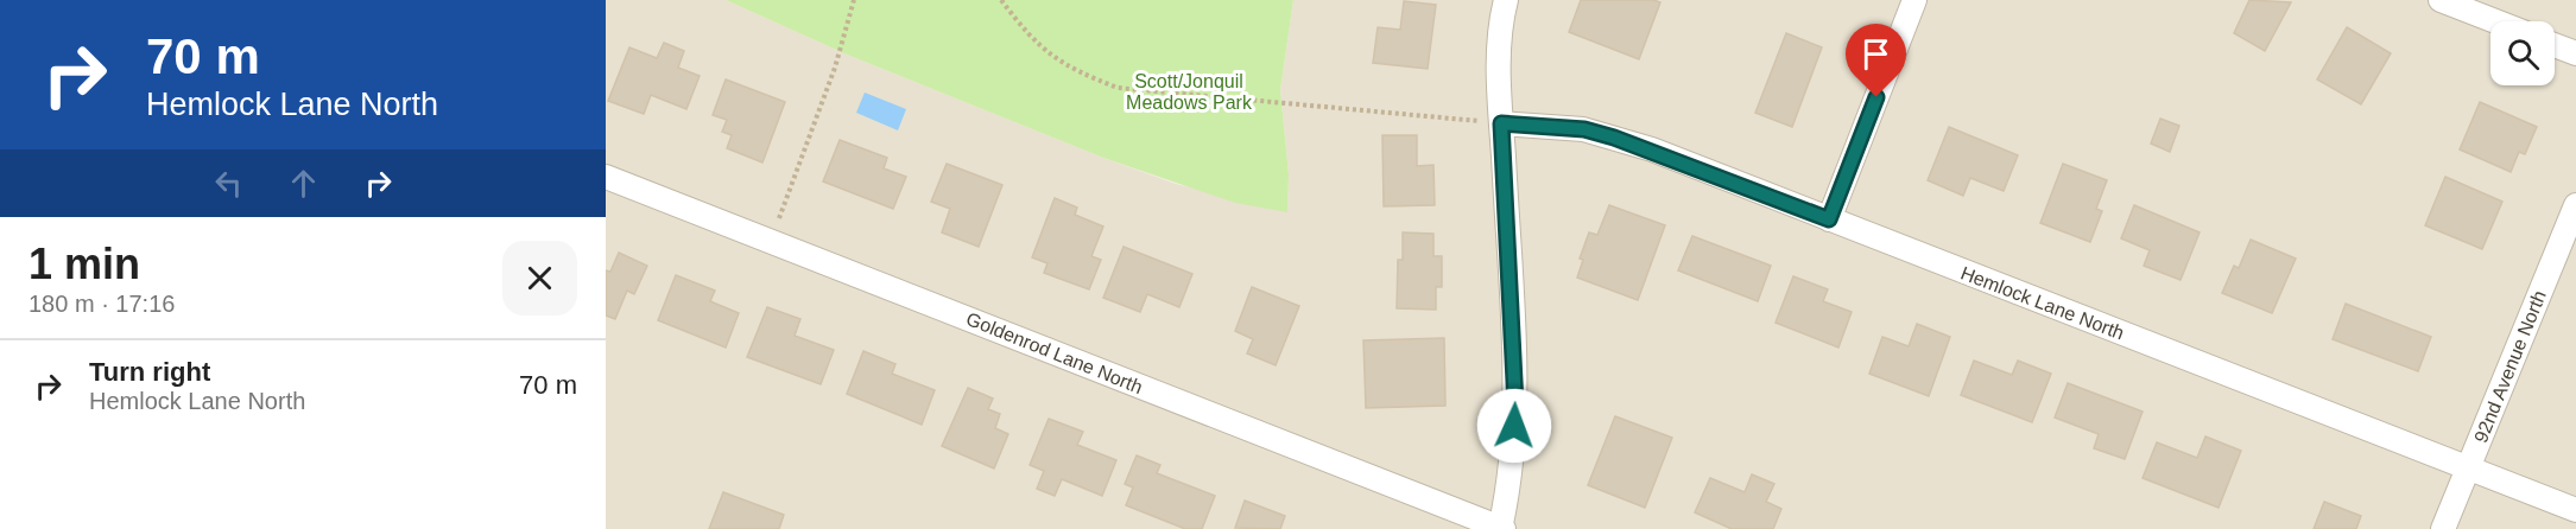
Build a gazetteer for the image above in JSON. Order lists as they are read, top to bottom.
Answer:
{
  "streets": {
    "street": ["Hemlock Lane North", "Goldenrod Lane North", "92nd Avenue North"]
  },
  "crossings": [
    ["Hemlock Lane North", "92nd Avenue North"]
  ],
  "parks": ["Scott/Jonquil Meadows Park"],
  "page": {
    "turn": ["70 m", "Hemlock Lane North"],
    "heading": ["1 min", "180 m · 17:16"],
    "list": [
      {
        "name": "Turn right",
        "note": "Hemlock Lane North",
        "value": "70 m"
      }
    ]
  }
}
